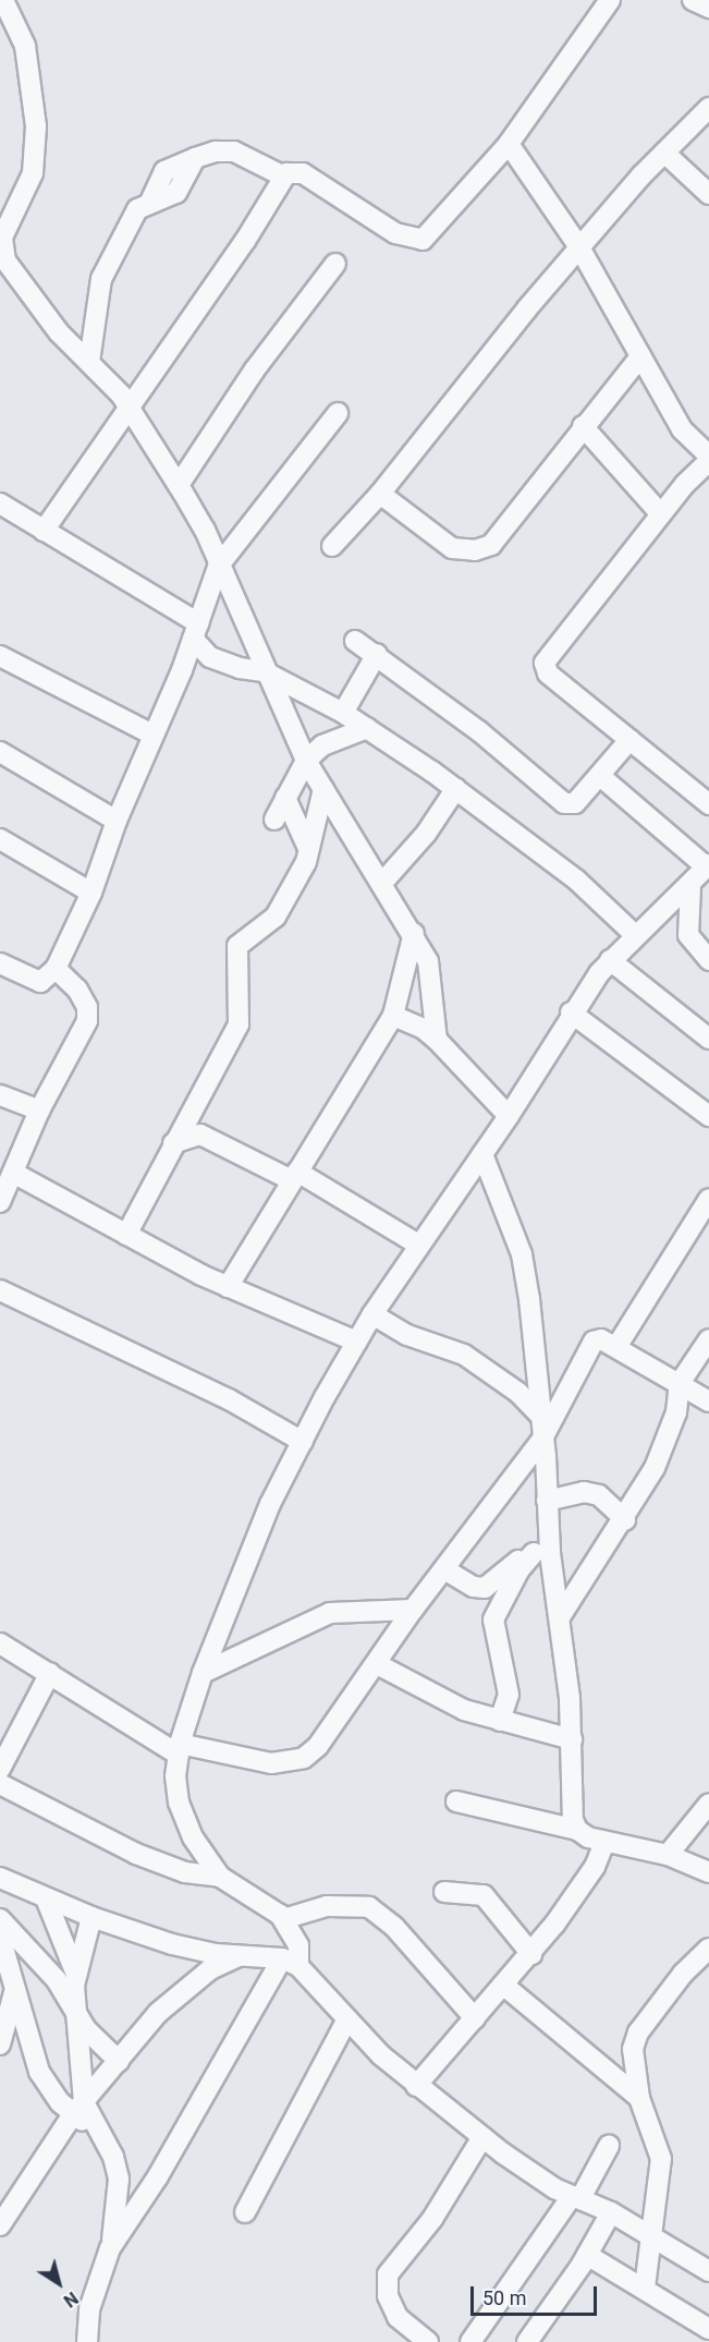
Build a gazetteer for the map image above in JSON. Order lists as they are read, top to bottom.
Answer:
{
  "scale_bar": "50 m",
  "north": "bottom right"
}
